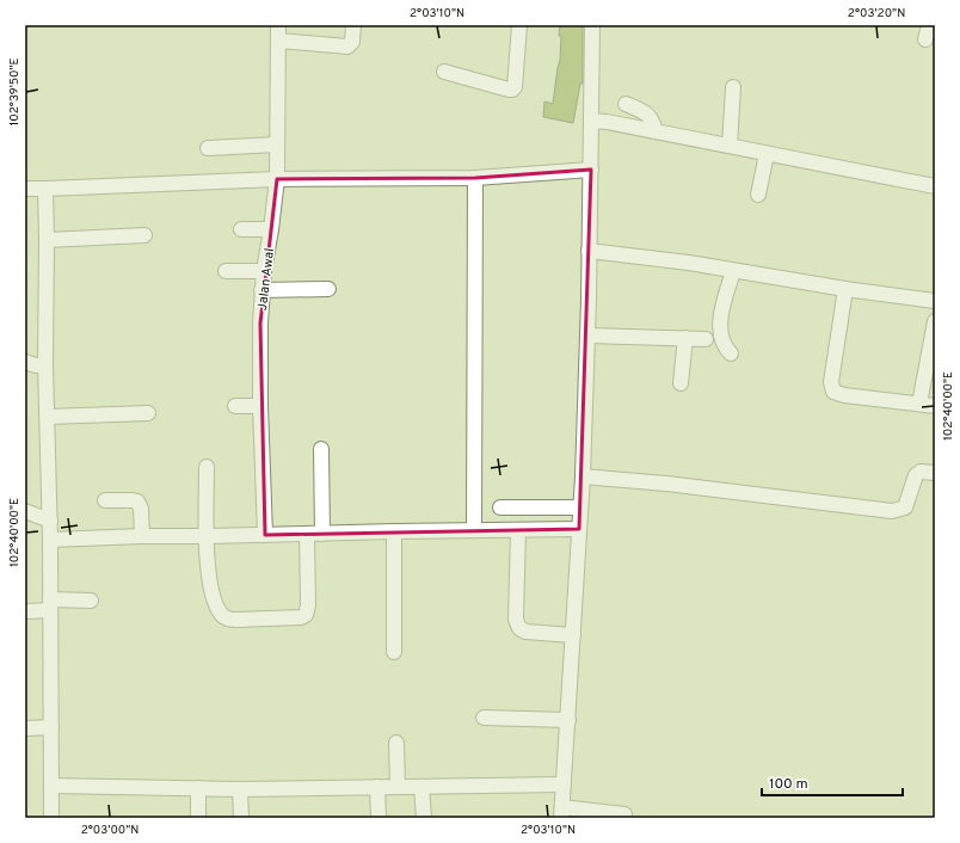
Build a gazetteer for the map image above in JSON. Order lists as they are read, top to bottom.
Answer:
{
  "streets": {
    "street": ["Jalan Awal"]
  },
  "scale_bar": "100 m",
  "coordinates": [
    "2°03'10\"N",
    "2°03'20\"N",
    "102°39'50\"E",
    "102°40'00\"E",
    "2°03'00\"N"
  ]
}
